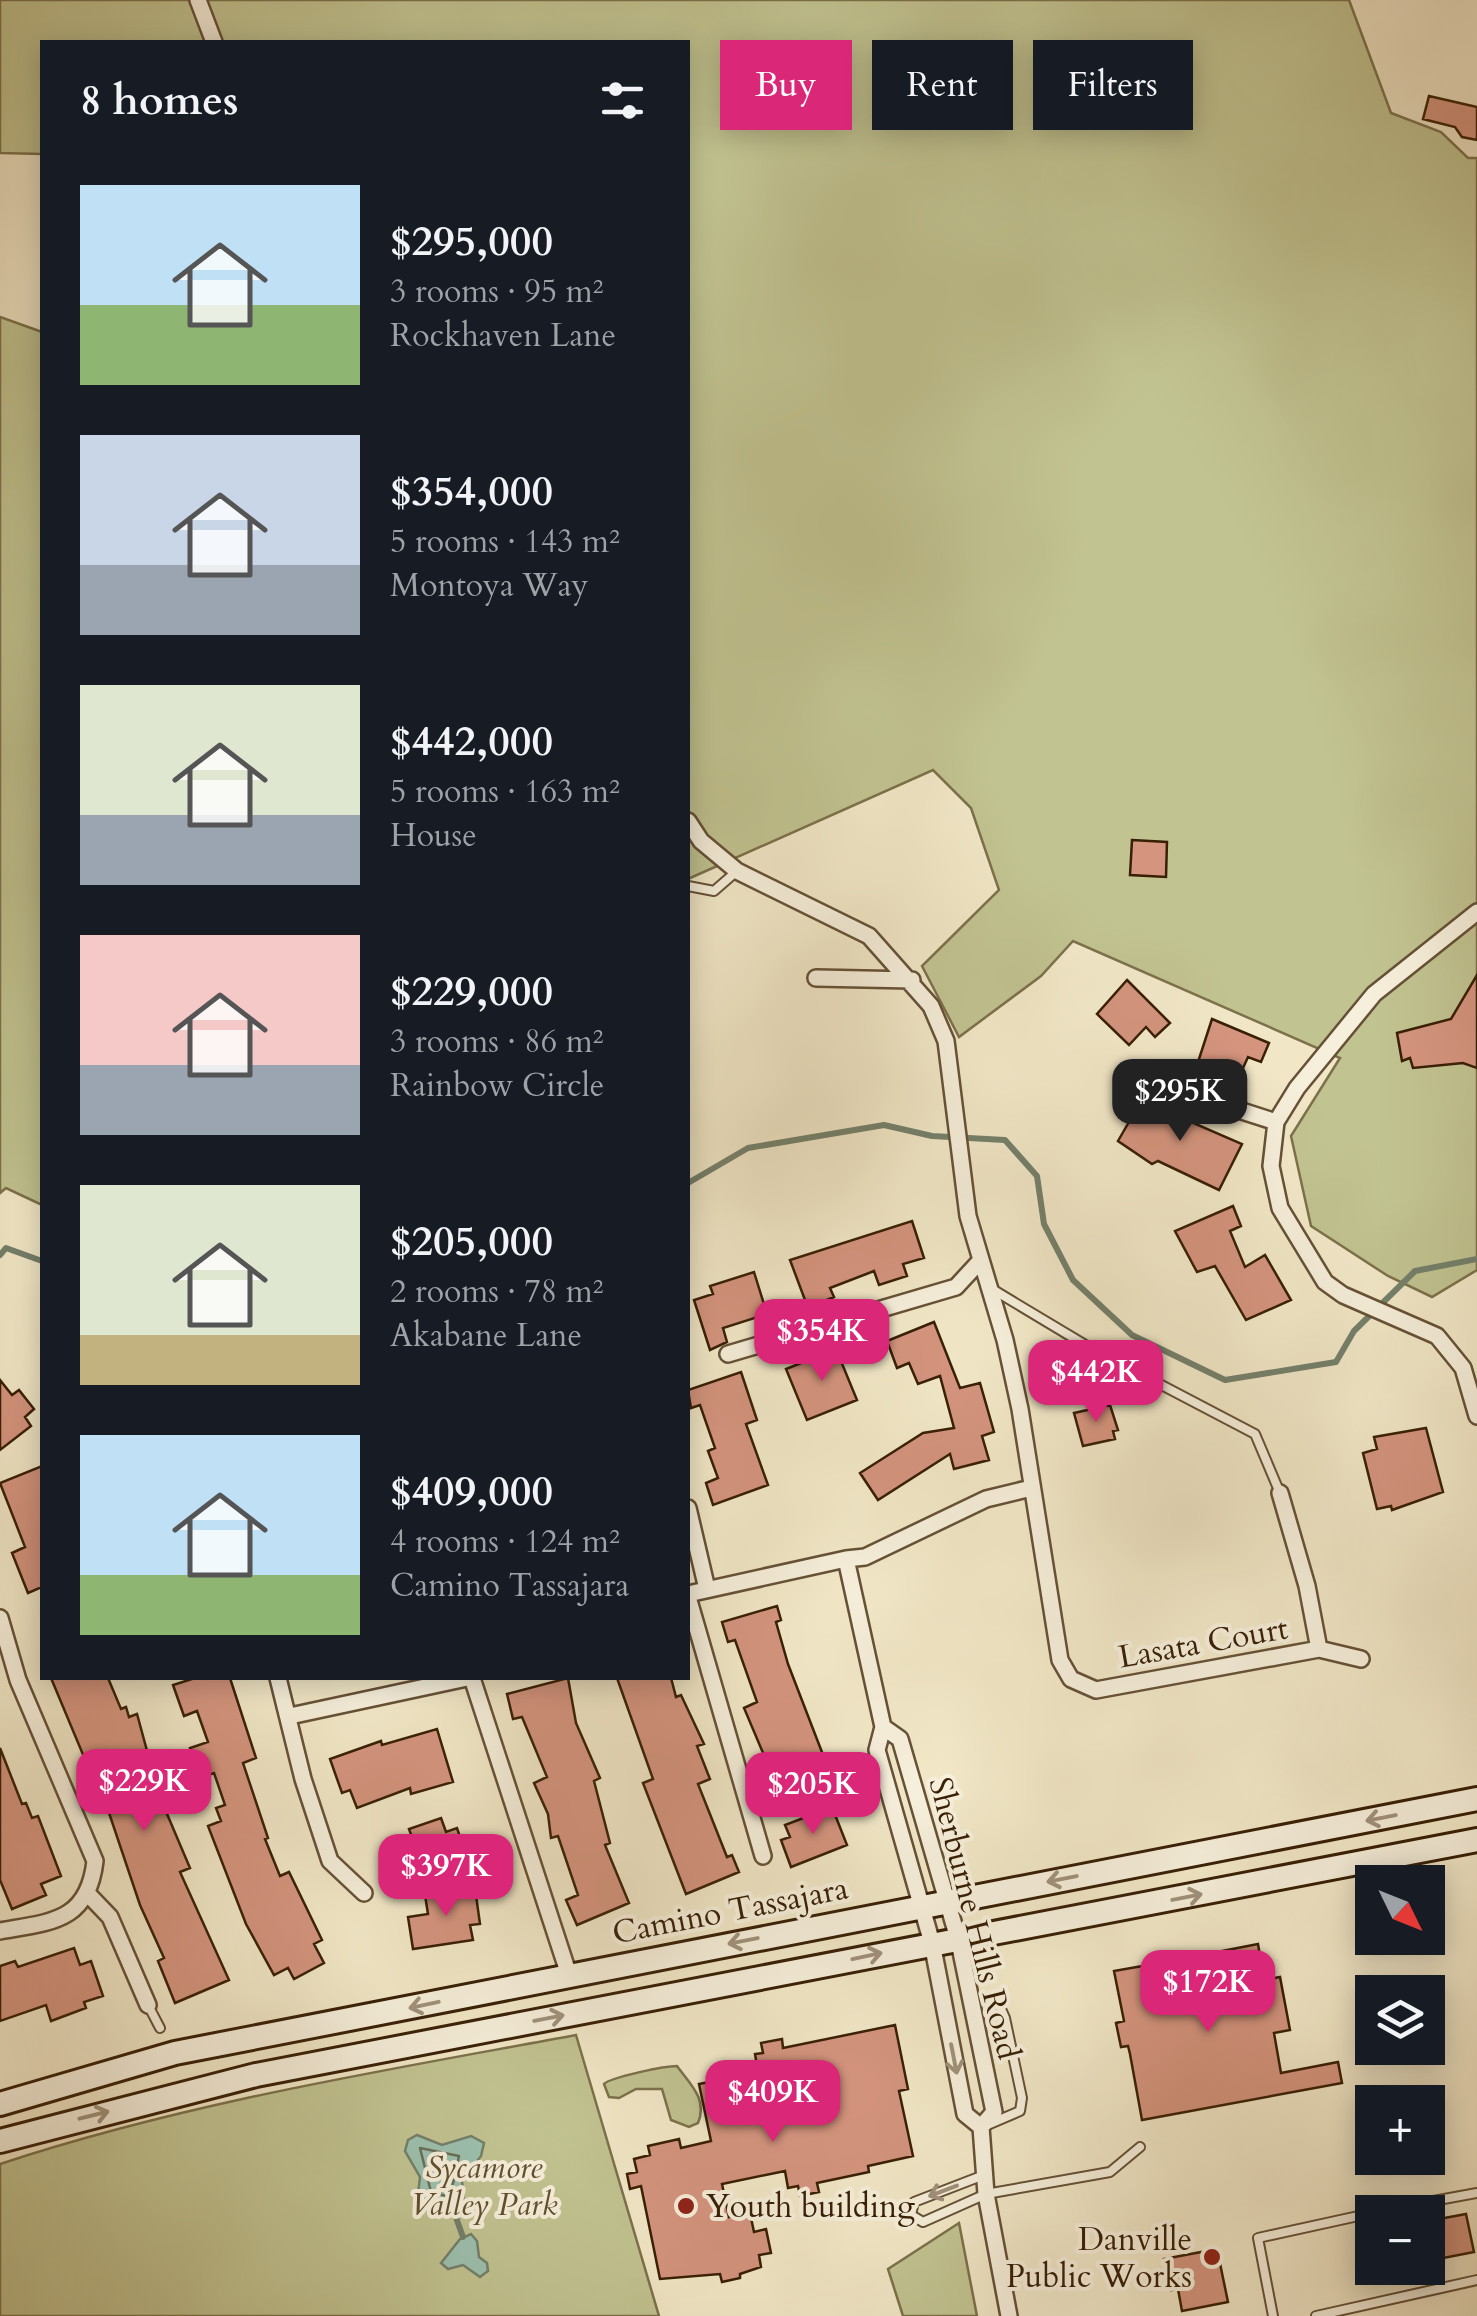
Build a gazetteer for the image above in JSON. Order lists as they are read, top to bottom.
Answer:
{
  "streets": {
    "main road": ["Camino Tassajara"],
    "street": ["Lasata Court", "Sherburne Hills Road"]
  },
  "crossings": [
    ["Camino Tassajara", "Sherburne Hills Road"]
  ],
  "parks": ["Sycamore Valley Park"],
  "places": ["Youth building", "Danville Public Works"],
  "north": "bottom right",
  "page": {
    "chip": ["Buy", "Rent", "Filters"],
    "heading": "8 homes",
    "list": [
      {
        "name": "$295,000",
        "note": "3 rooms · 95 m² · Rockhaven Lane"
      },
      {
        "name": "$354,000",
        "note": "5 rooms · 143 m² · Montoya Way"
      },
      {
        "name": "$442,000",
        "note": "5 rooms · 163 m² · House"
      },
      {
        "name": "$229,000",
        "note": "3 rooms · 86 m² · Rainbow Circle"
      },
      {
        "name": "$205,000",
        "note": "2 rooms · 78 m² · Akabane Lane"
      },
      {
        "name": "$409,000",
        "note": "4 rooms · 124 m² · Camino Tassajara"
      }
    ],
    "price": [
      "$295K",
      "$354K",
      "$442K",
      "$229K",
      "$205K",
      "$397K",
      "$172K",
      "$409K"
    ],
    "map_buttons": ["+", "−"]
  }
}
